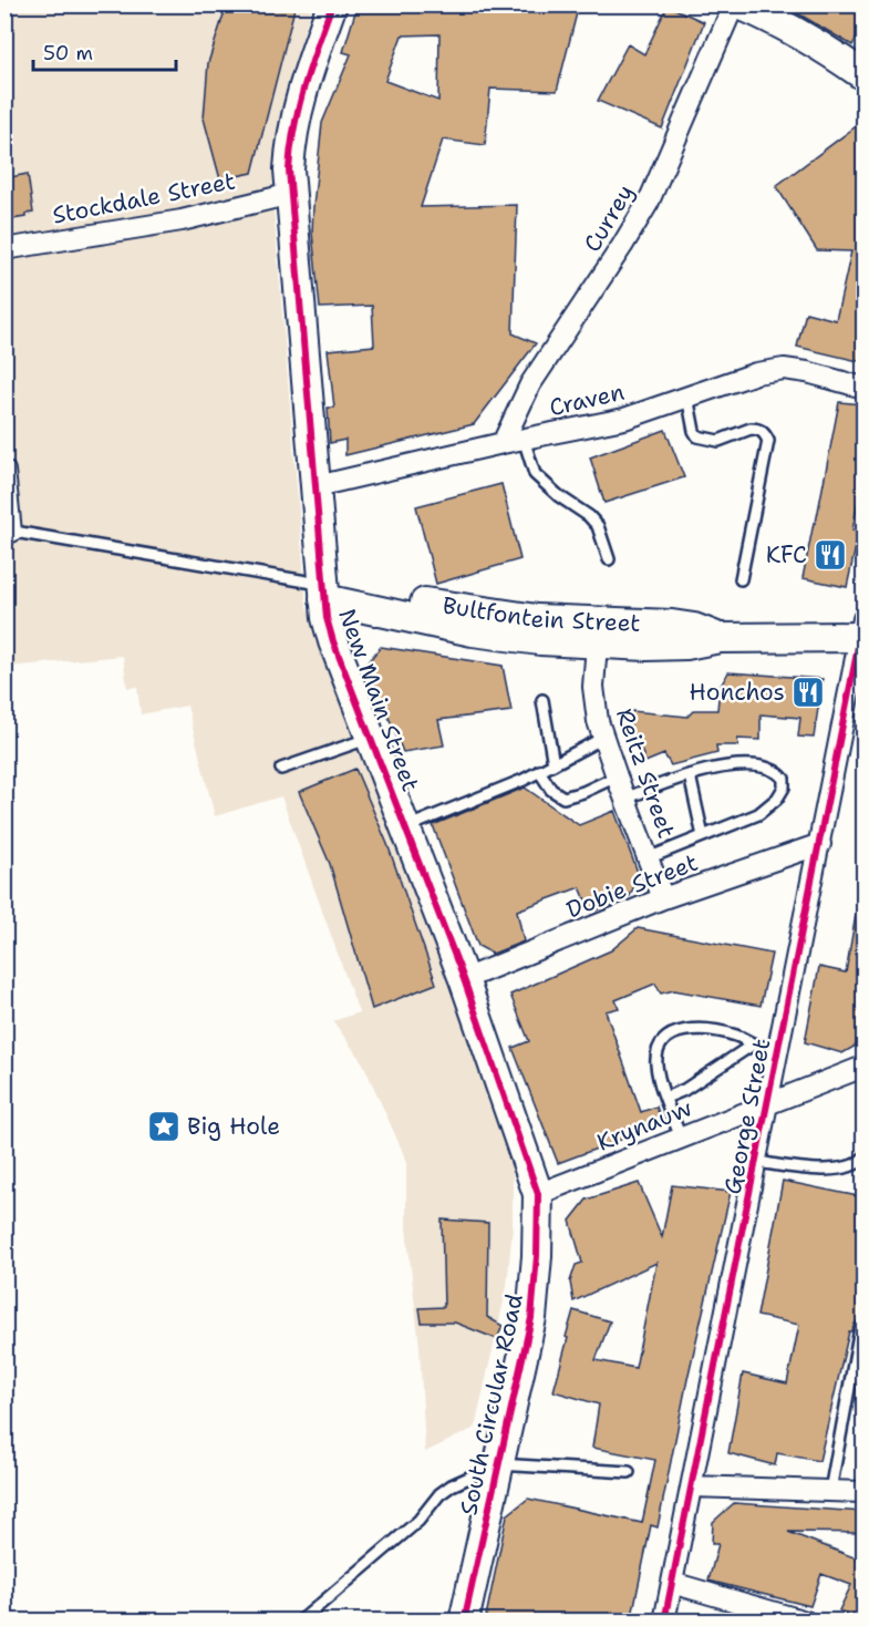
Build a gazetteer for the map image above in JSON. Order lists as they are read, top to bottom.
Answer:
{
  "streets": {
    "street": [
      "Stockdale Street",
      "Currey",
      "Craven",
      "Bultfontein Street",
      "New Main Street",
      "Reitz Street",
      "Dobie Street",
      "George Street",
      "Krynauw",
      "South Circular Road"
    ]
  },
  "crossings": [
    ["Stockdale Street", "New Main Street"],
    ["Currey", "Craven"],
    ["Craven", "New Main Street"],
    ["Bultfontein Street", "New Main Street"],
    ["Bultfontein Street", "Reitz Street"],
    ["Bultfontein Street", "George Street"],
    ["New Main Street", "Dobie Street"],
    ["New Main Street", "Krynauw"],
    ["New Main Street", "South Circular Road"],
    ["Reitz Street", "Dobie Street"],
    ["Dobie Street", "George Street"],
    ["George Street", "Krynauw"],
    ["Krynauw", "South Circular Road"]
  ],
  "places": {
    "restaurant": ["KFC", "Honchos"],
    "place": ["Big Hole"]
  },
  "scale_bar": "50 m"
}
